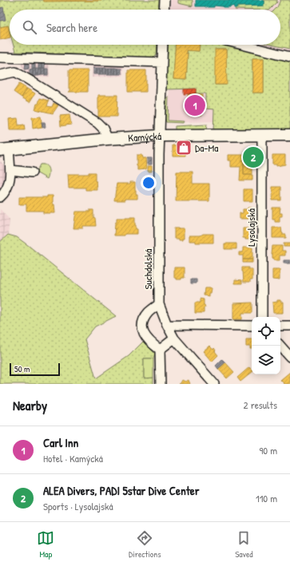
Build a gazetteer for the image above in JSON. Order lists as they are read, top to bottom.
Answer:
{
  "streets": {
    "main road": ["Kamýcká"],
    "street": ["Lysolajská", "Suchdolská"]
  },
  "crossings": [
    ["Kamýcká", "Lysolajská"],
    ["Kamýcká", "Suchdolská"]
  ],
  "places": {
    "shop": ["Da-Ma"]
  },
  "scale_bar": "50 m",
  "page": {
    "search": "Search here",
    "pins": ["1", "2"],
    "scale": "50 m",
    "heading": ["Nearby", "2 results"],
    "list": [
      {
        "mark": "1",
        "name": "Carl Inn",
        "note": "Hotel · Kamýcká",
        "value": "90 m"
      },
      {
        "mark": "2",
        "name": "ALEA Divers, PADI 5star Dive Center",
        "note": "Sports · Lysolajská",
        "value": "110 m"
      }
    ],
    "nav": ["Map", "Directions", "Saved"]
  }
}
